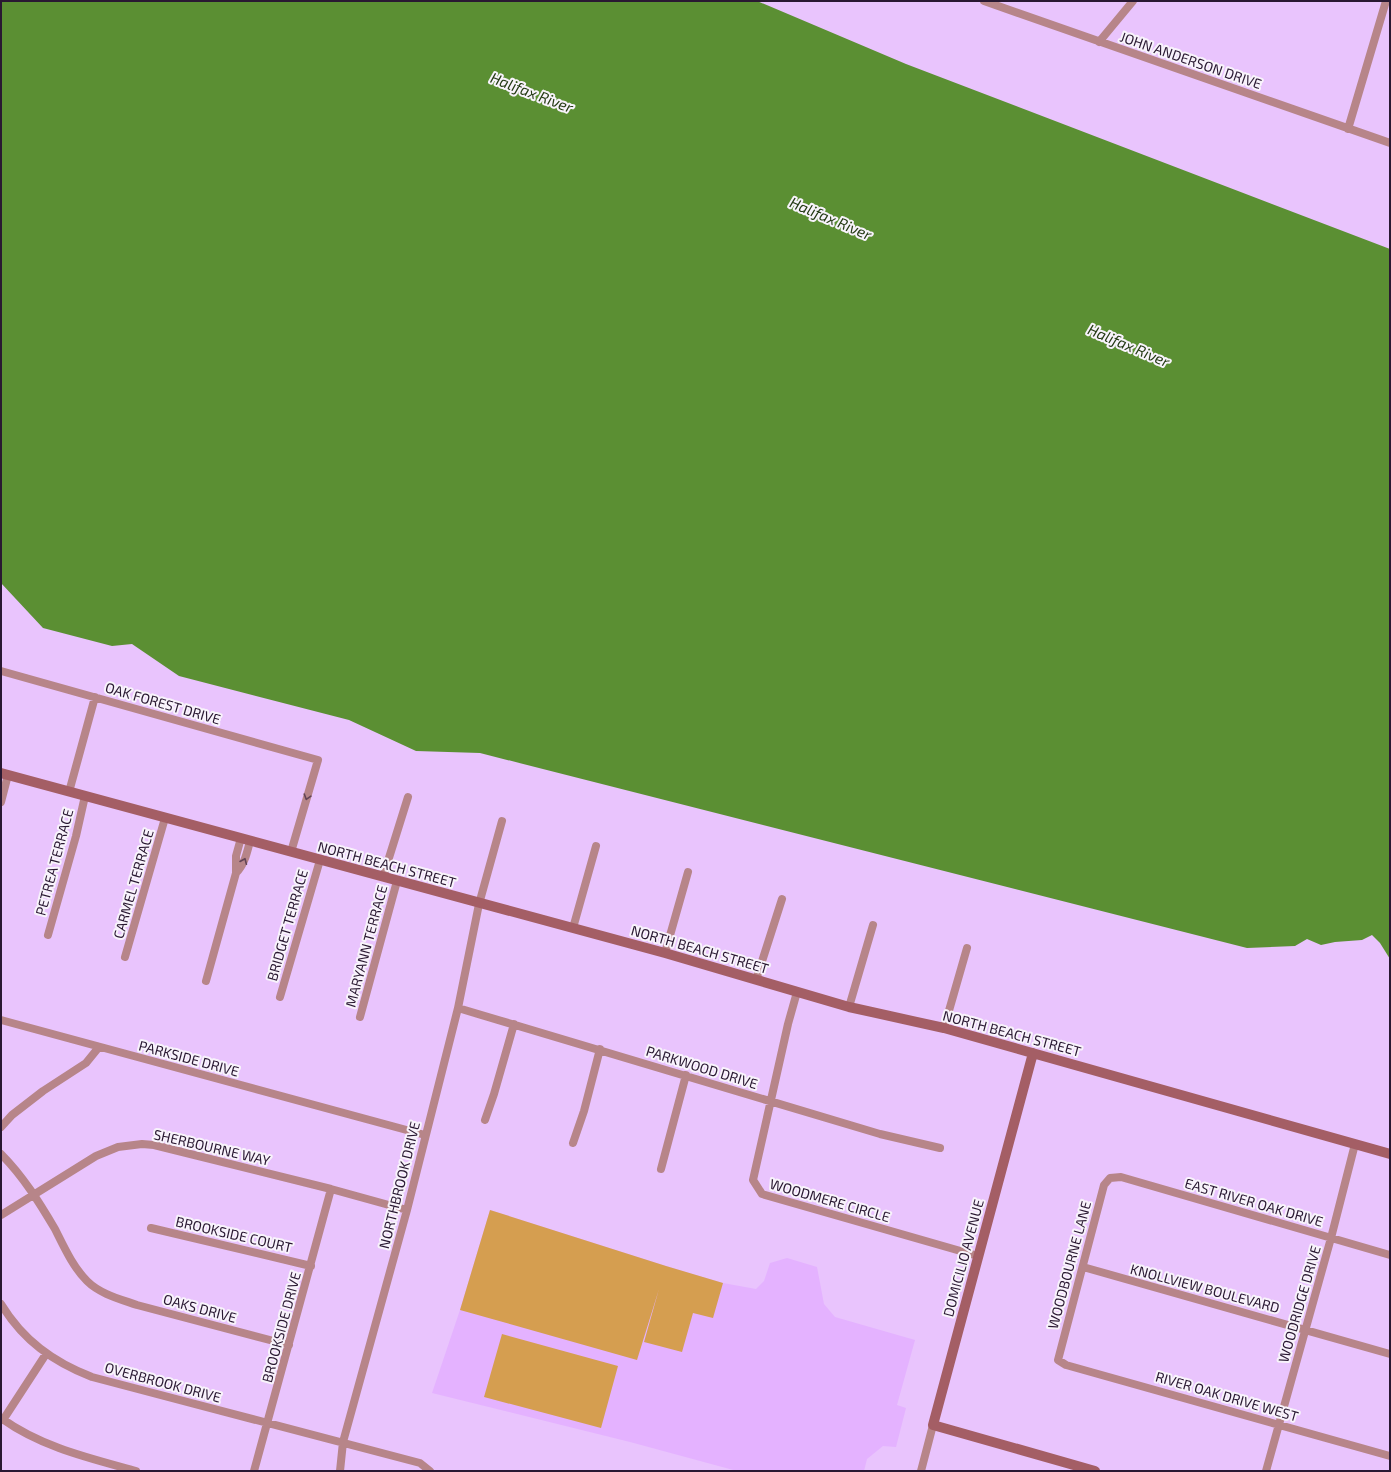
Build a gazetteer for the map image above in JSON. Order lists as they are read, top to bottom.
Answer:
{
  "streets": {
    "street": [
      "JOHN ANDERSON DRIVE",
      "OAK FOREST DRIVE",
      "PETREA TERRACE",
      "NORTH BEACH STREET",
      "CARMEL TERRACE",
      "BRIDGET TERRACE",
      "MARYANN TERRACE",
      "PARKSIDE DRIVE",
      "PARKWOOD DRIVE",
      "SHERBOURNE WAY",
      "NORTHBROOK DRIVE",
      "WOODMERE CIRCLE",
      "EAST RIVER OAK DRIVE",
      "BROOKSIDE COURT",
      "DOMICILIO AVENUE",
      "WOODBOURNE LANE",
      "KNOLLVIEW BOULEVARD",
      "WOODRIDGE DRIVE",
      "OAKS DRIVE",
      "BROOKSIDE DRIVE",
      "OVERBROOK DRIVE",
      "RIVER OAK DRIVE WEST"
    ]
  },
  "crossings": [
    ["OAK FOREST DRIVE", "NORTH BEACH STREET"],
    ["PETREA TERRACE", "NORTH BEACH STREET"],
    ["NORTH BEACH STREET", "CARMEL TERRACE"],
    ["NORTH BEACH STREET", "BRIDGET TERRACE"],
    ["NORTH BEACH STREET", "MARYANN TERRACE"],
    ["NORTH BEACH STREET", "NORTHBROOK DRIVE"],
    ["NORTH BEACH STREET", "WOODMERE CIRCLE"],
    ["NORTH BEACH STREET", "DOMICILIO AVENUE"],
    ["NORTH BEACH STREET", "WOODRIDGE DRIVE"],
    ["PARKSIDE DRIVE", "NORTHBROOK DRIVE"],
    ["PARKWOOD DRIVE", "NORTHBROOK DRIVE"],
    ["PARKWOOD DRIVE", "WOODMERE CIRCLE"],
    ["SHERBOURNE WAY", "NORTHBROOK DRIVE"],
    ["SHERBOURNE WAY", "OAKS DRIVE"],
    ["SHERBOURNE WAY", "BROOKSIDE DRIVE"],
    ["NORTHBROOK DRIVE", "OVERBROOK DRIVE"],
    ["WOODMERE CIRCLE", "DOMICILIO AVENUE"],
    ["EAST RIVER OAK DRIVE", "WOODBOURNE LANE"],
    ["EAST RIVER OAK DRIVE", "WOODRIDGE DRIVE"],
    ["BROOKSIDE COURT", "BROOKSIDE DRIVE"],
    ["WOODBOURNE LANE", "KNOLLVIEW BOULEVARD"],
    ["WOODBOURNE LANE", "RIVER OAK DRIVE WEST"],
    ["KNOLLVIEW BOULEVARD", "WOODRIDGE DRIVE"],
    ["WOODRIDGE DRIVE", "RIVER OAK DRIVE WEST"],
    ["OAKS DRIVE", "BROOKSIDE DRIVE"],
    ["BROOKSIDE DRIVE", "OVERBROOK DRIVE"]
  ],
  "water": ["Halifax River"]
}
